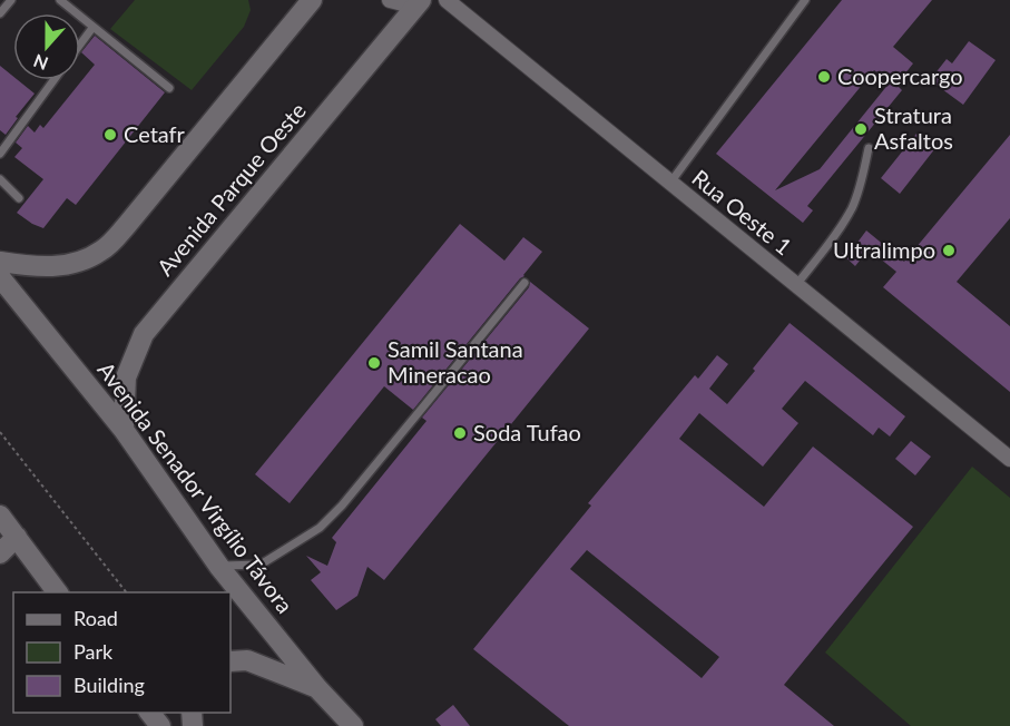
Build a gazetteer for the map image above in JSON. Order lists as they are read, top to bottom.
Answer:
{
  "streets": {
    "street": ["Avenida Parque Oeste", "Rua Oeste 1", "Avenida Senador Virgílio Távora"]
  },
  "crossings": [
    ["Avenida Parque Oeste", "Avenida Senador Virgílio Távora"]
  ],
  "places": [
    "Coopercargo",
    "Stratura Asfaltos",
    "Cetafr",
    "Ultralimpo",
    "Samil Santana Mineracao",
    "Soda Tufao"
  ],
  "legend": ["Road", "Park", "Building"],
  "north": "bottom"
}
